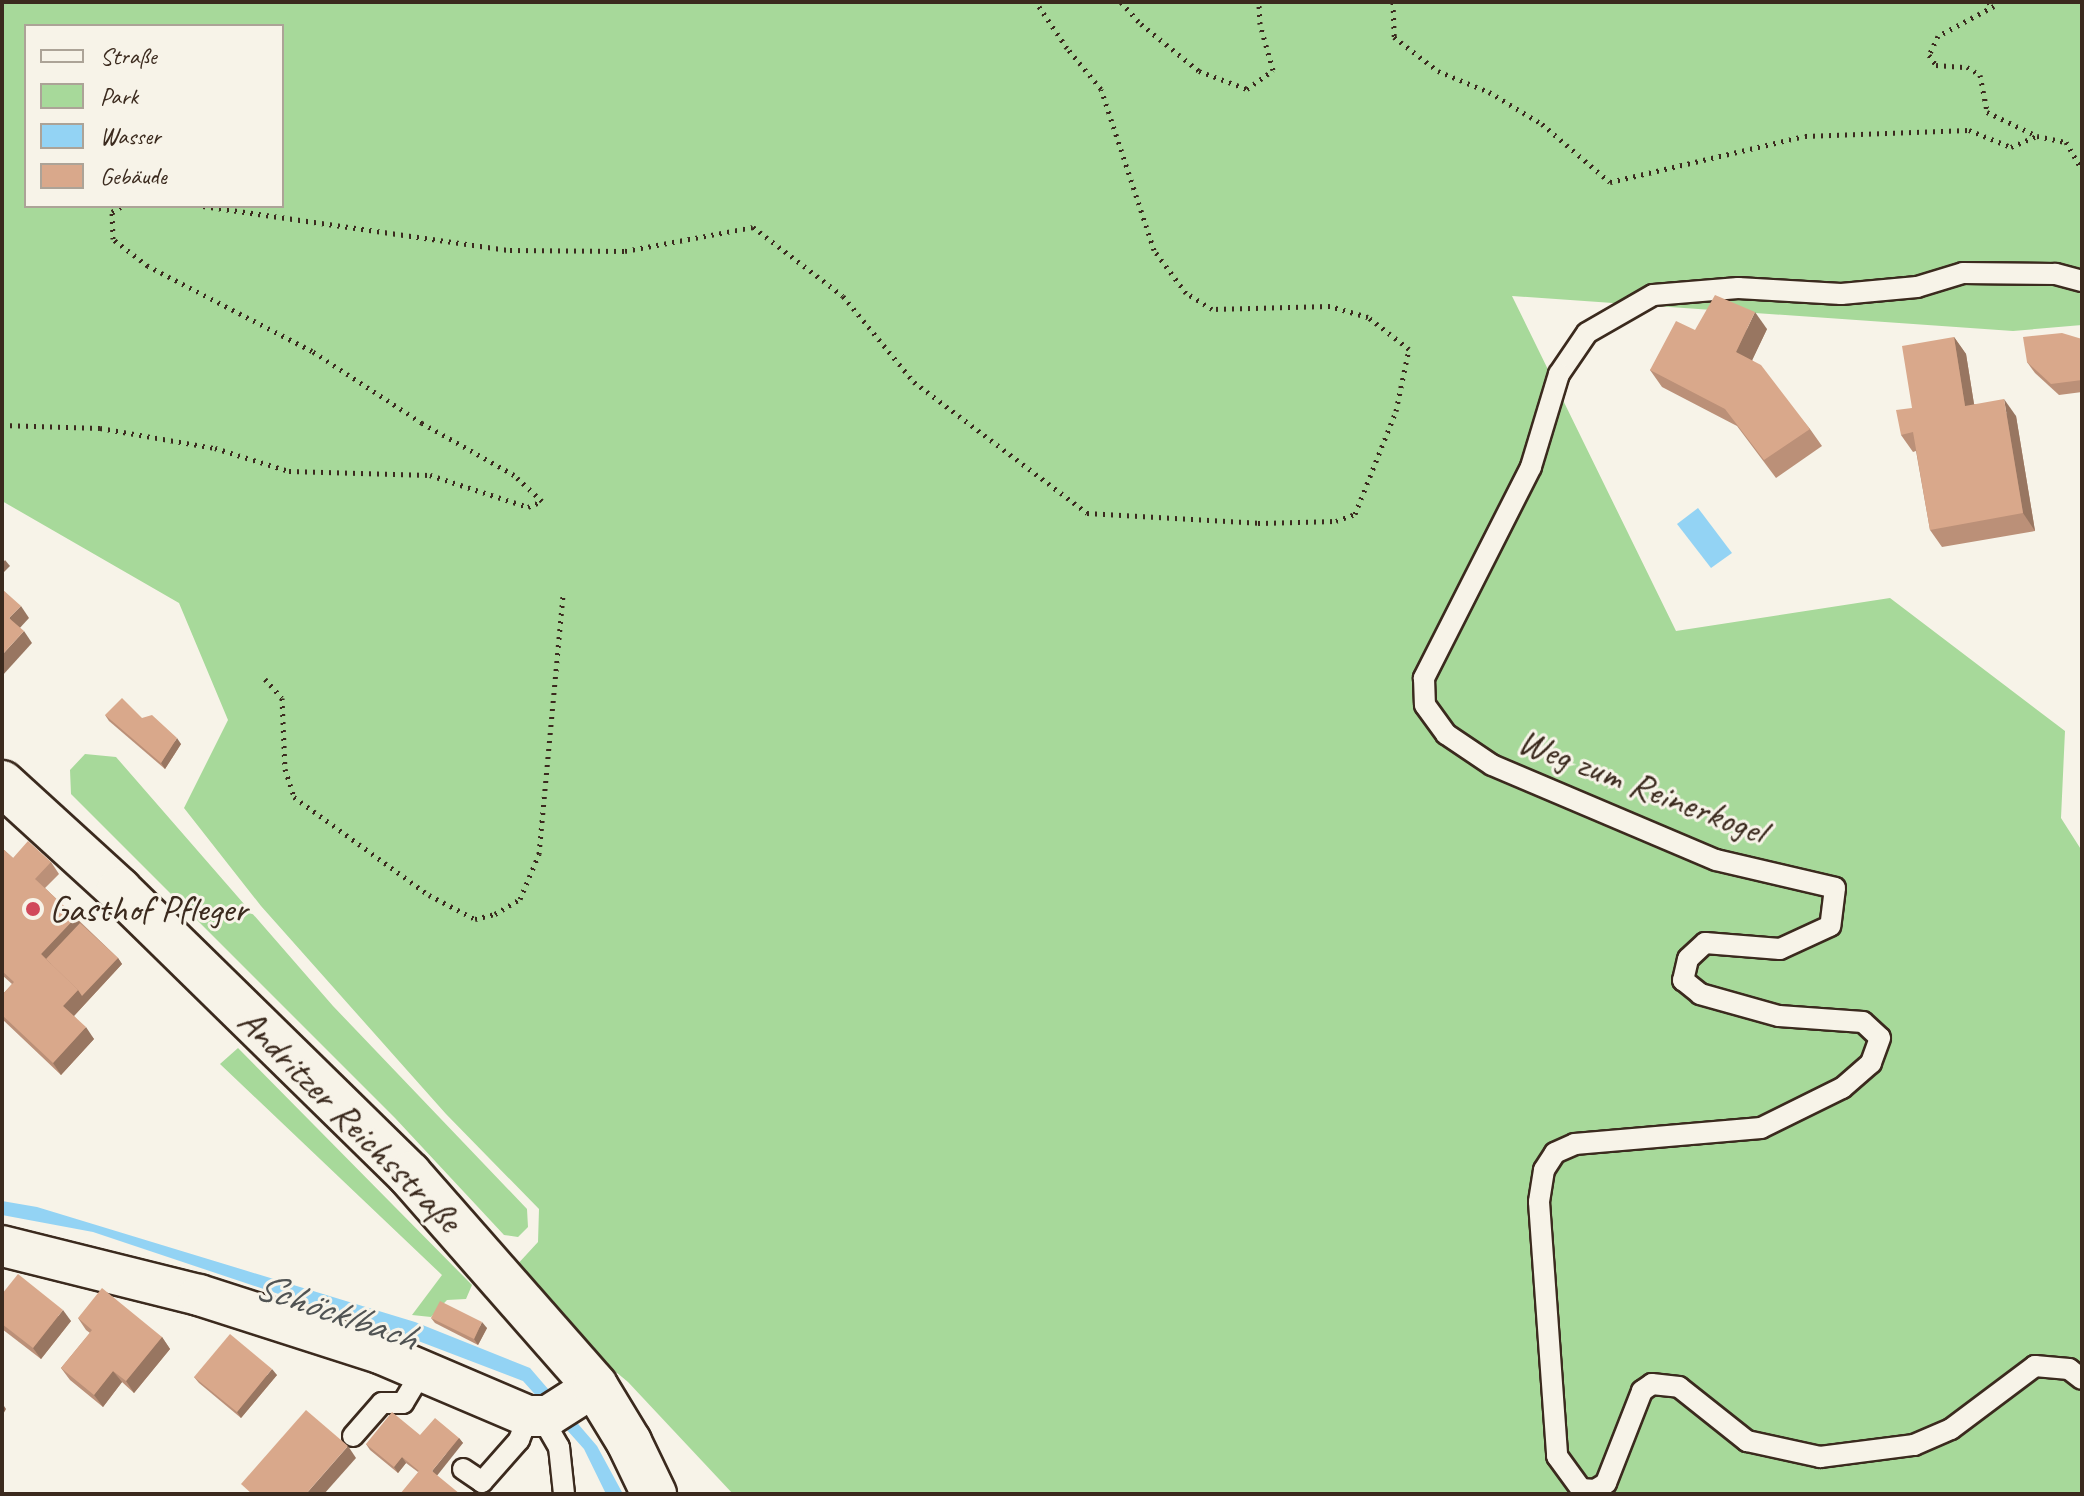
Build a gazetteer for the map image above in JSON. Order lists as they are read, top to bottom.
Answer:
{
  "streets": {
    "main road": ["Andritzer Reichsstraße"],
    "lane": ["Weg zum Reinerkogel"]
  },
  "water": ["Schöcklbach"],
  "places": ["Gasthof Pfleger"],
  "legend": [
    "Straße",
    "Park",
    "Wasser",
    "Gebäude"
  ]
}
